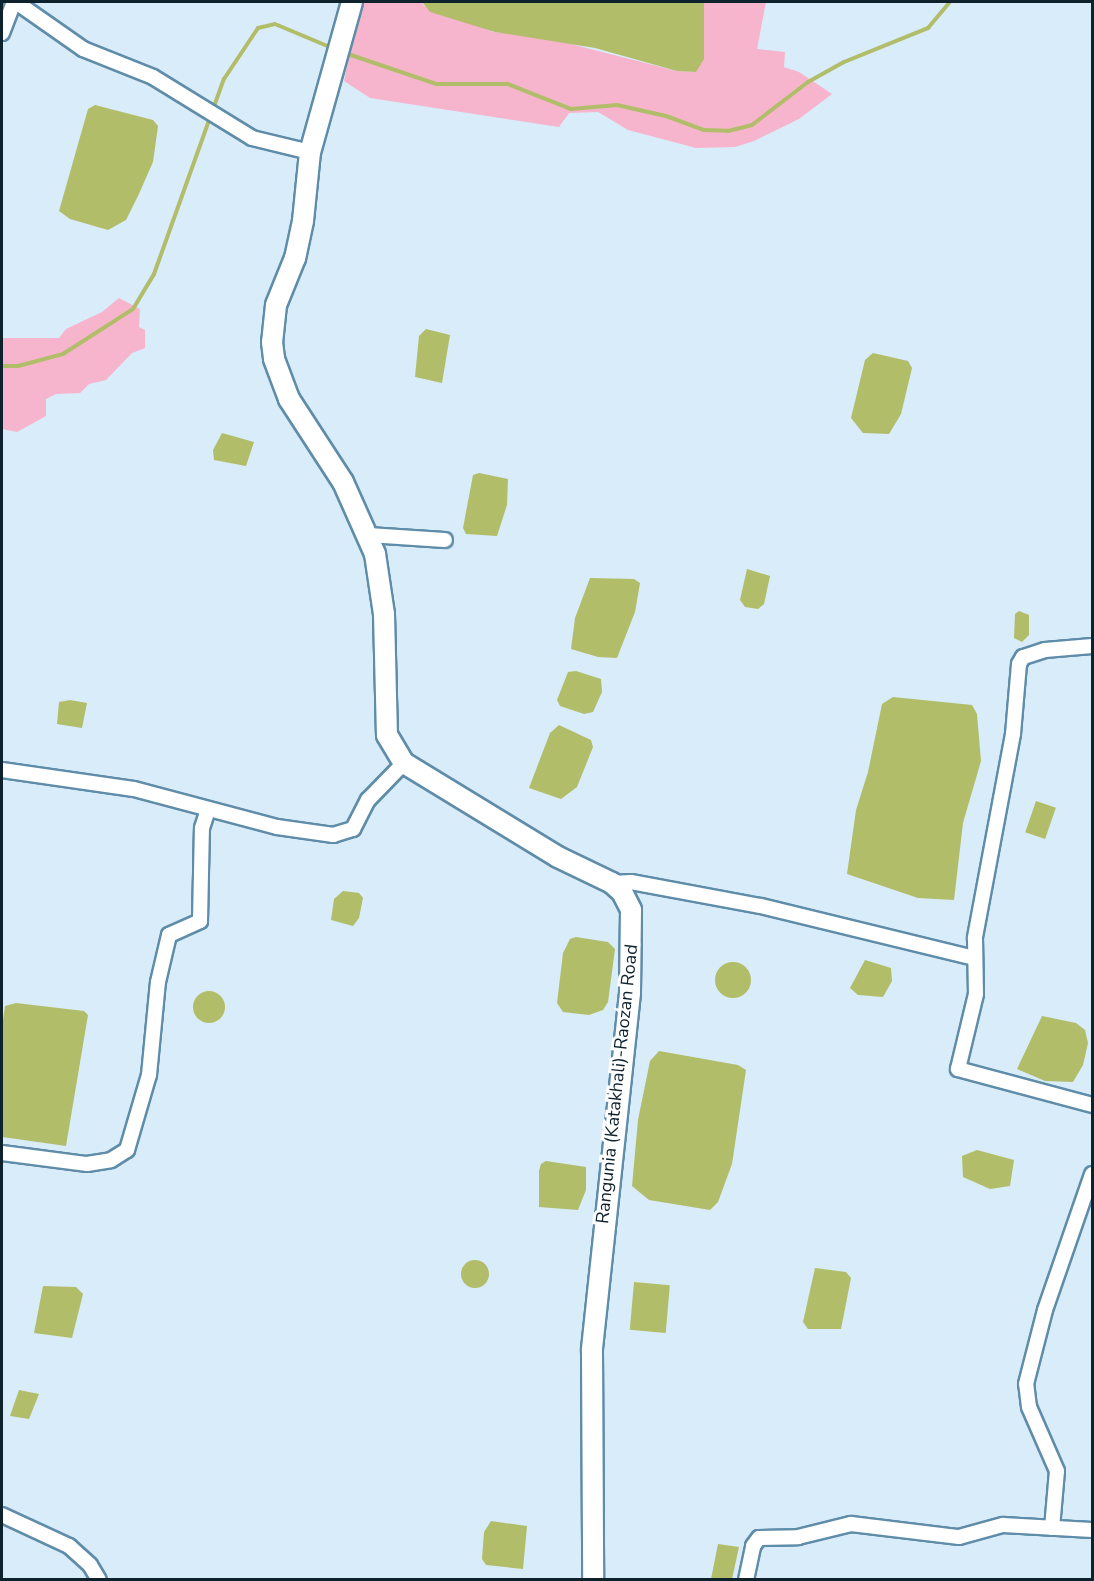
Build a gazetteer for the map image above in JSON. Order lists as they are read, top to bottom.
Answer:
{
  "streets": {
    "main road": ["Rangunia (Katakhali)-Raozan Road"]
  }
}
